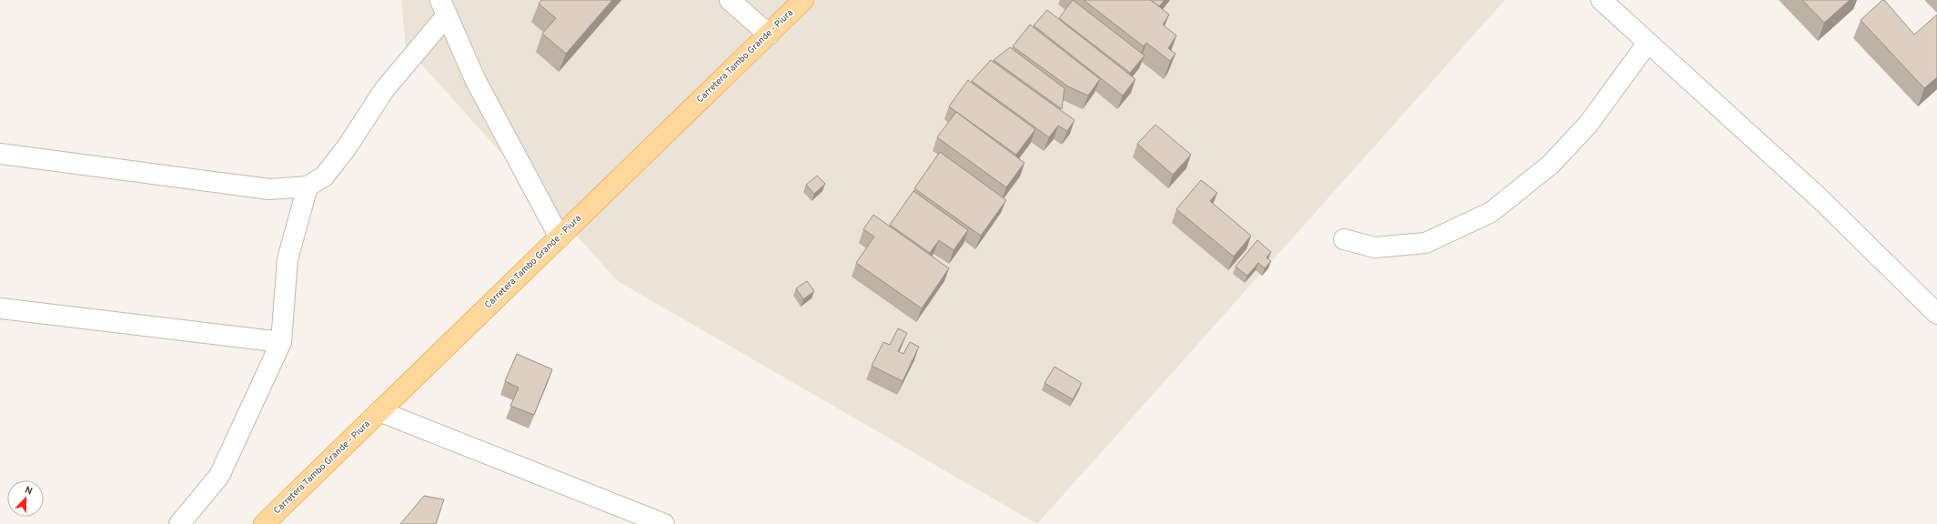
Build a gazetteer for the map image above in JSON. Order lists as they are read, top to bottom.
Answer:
{
  "streets": {
    "main road": ["Carretera Tambo Grande - Piura"]
  },
  "north": "top"
}
